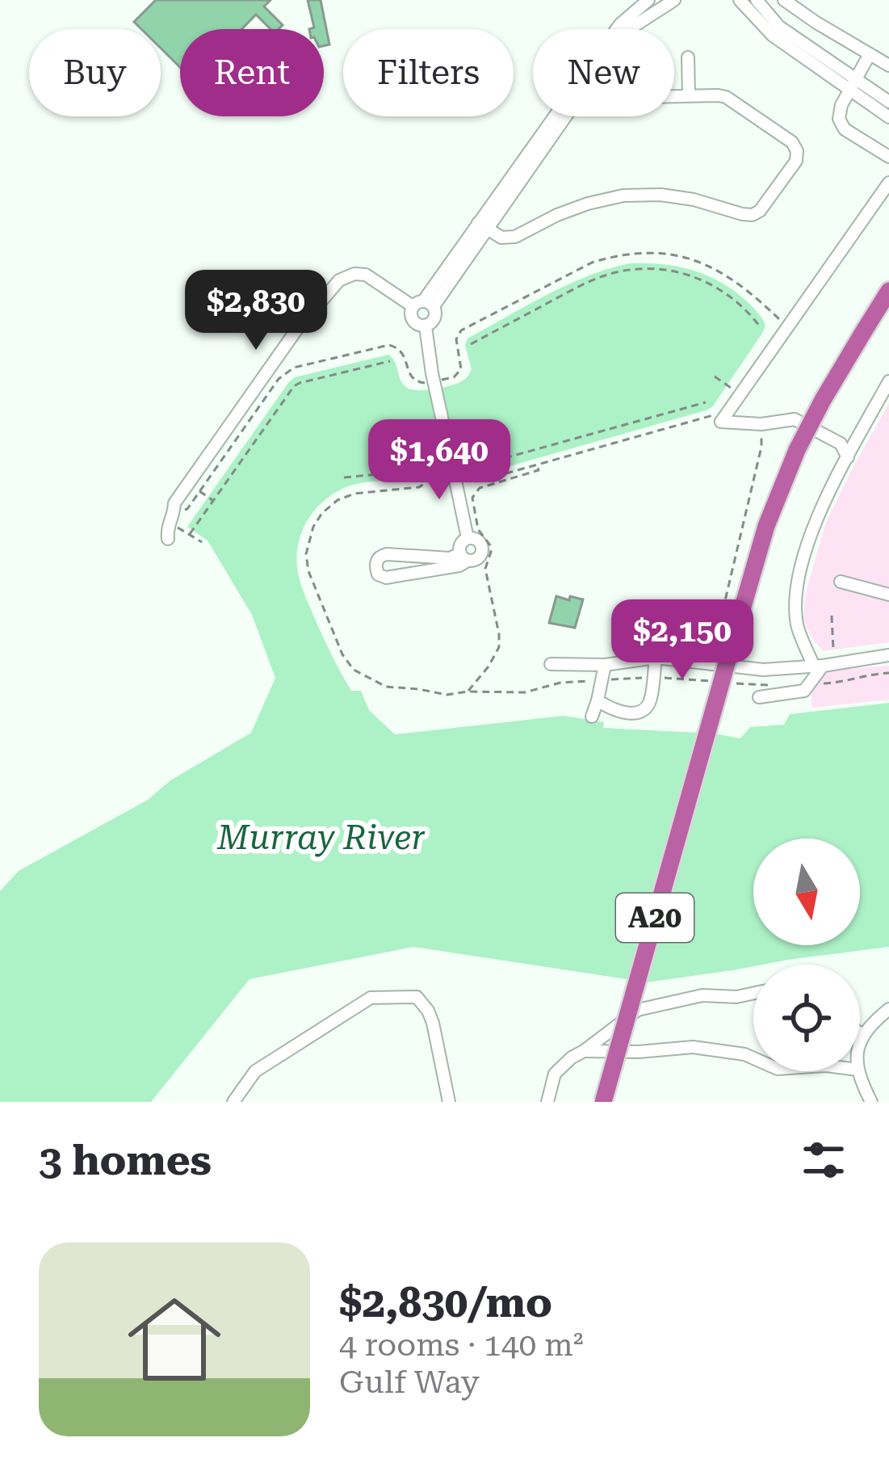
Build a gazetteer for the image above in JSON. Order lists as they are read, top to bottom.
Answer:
{
  "streets": {
    "highway": ["A20"]
  },
  "water": ["Murray River"],
  "north": "bottom",
  "page": {
    "chip": [
      "Buy",
      "Rent",
      "Filters",
      "New"
    ],
    "price": ["$2,830", "$1,640", "$2,150"],
    "heading": "3 homes",
    "list": [
      {
        "name": "$2,830/mo",
        "note": "4 rooms · 140 m² · Gulf Way"
      }
    ]
  }
}
